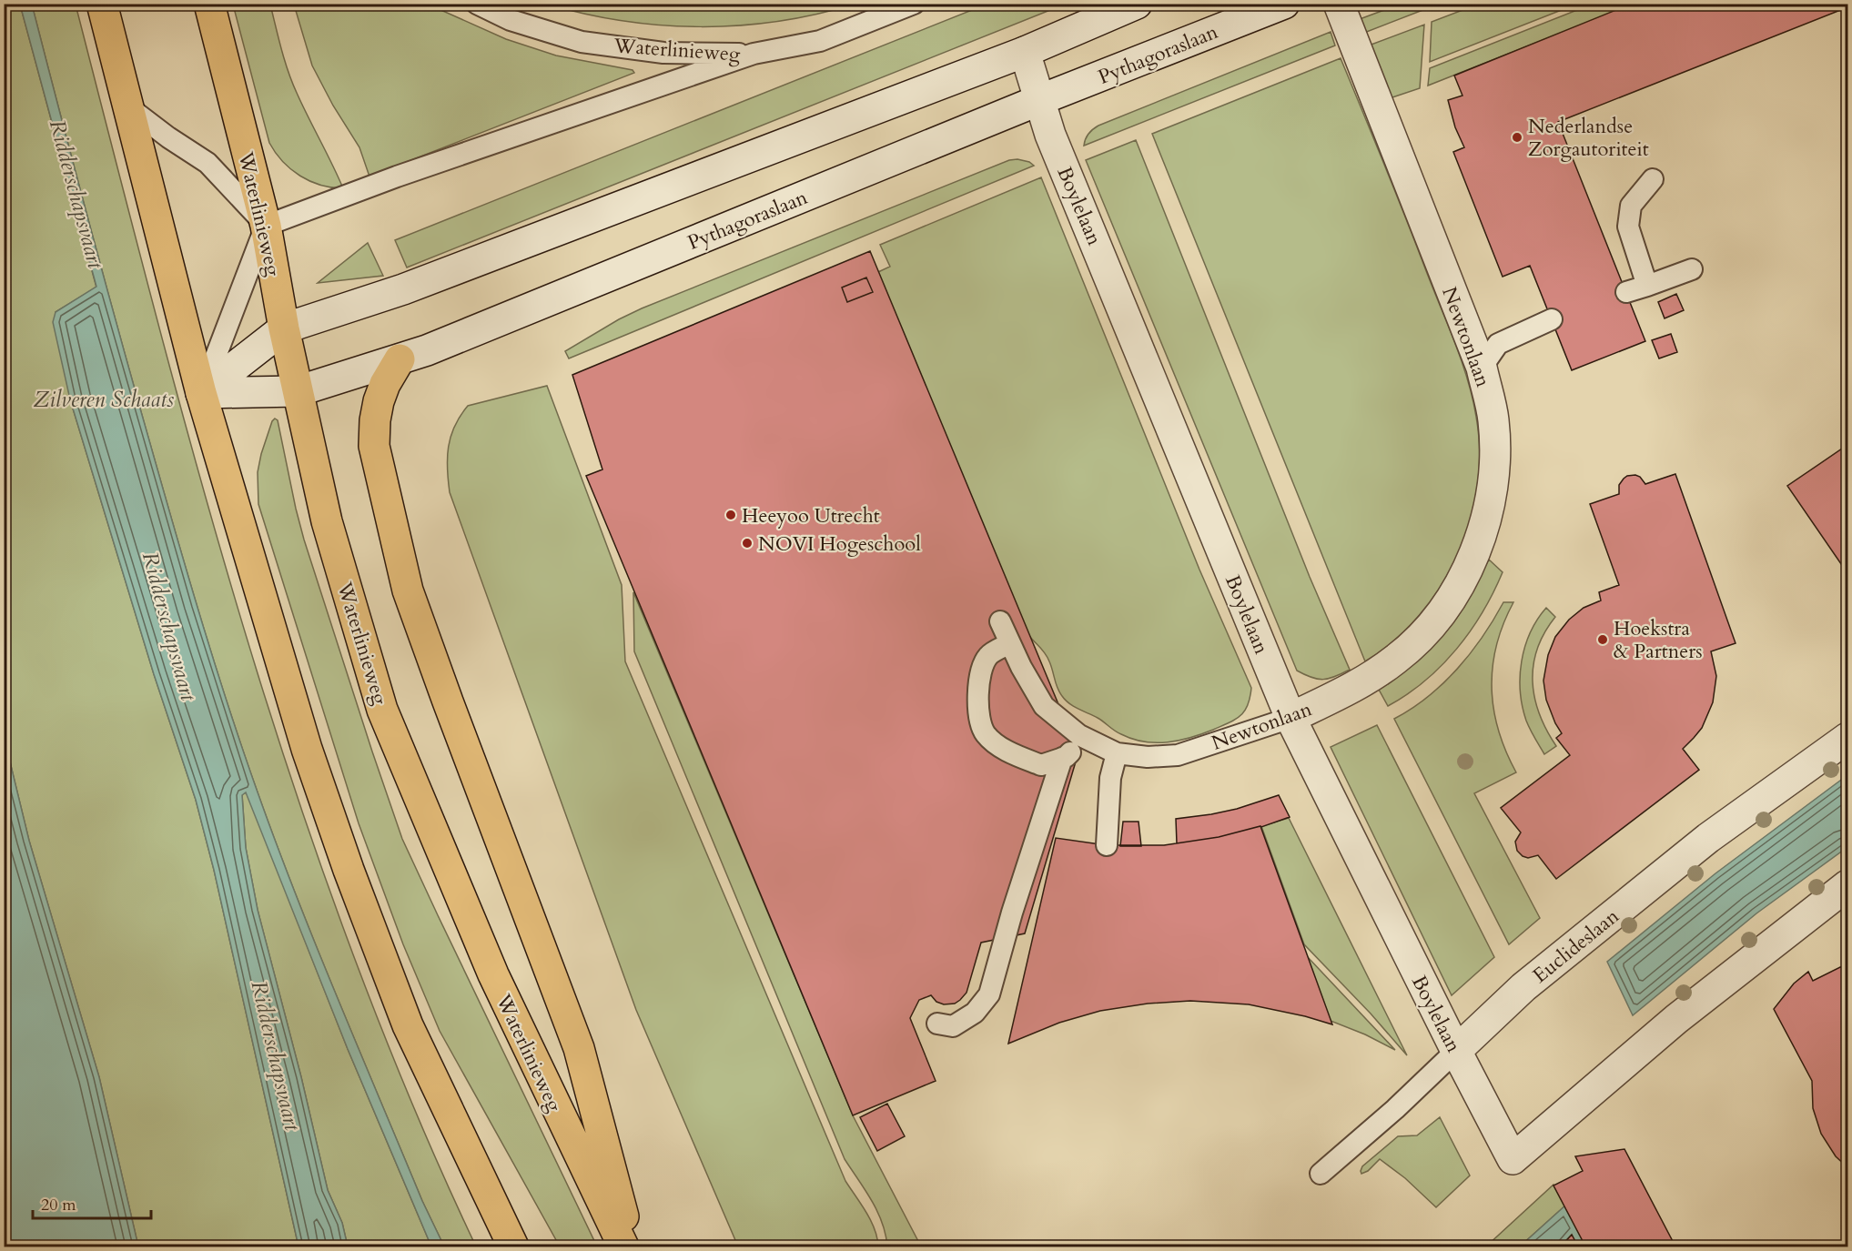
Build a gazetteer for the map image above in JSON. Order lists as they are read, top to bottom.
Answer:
{
  "streets": {
    "main road": ["Waterlinieweg"],
    "street": [
      "Pythagoraslaan",
      "Boylelaan",
      "Newtonlaan",
      "Euclideslaan"
    ]
  },
  "crossings": [
    ["Waterlinieweg", "Pythagoraslaan"],
    ["Pythagoraslaan", "Boylelaan"],
    ["Boylelaan", "Newtonlaan"],
    ["Boylelaan", "Euclideslaan"]
  ],
  "water": ["Ridderschapsvaart", "Zilveren Schaats"],
  "places": [
    "Nederlandse Zorgautoriteit",
    "Heeyoo Utrecht",
    "NOVI Hogeschool",
    "Hoekstra & Partners"
  ],
  "scale_bar": "20 m"
}
